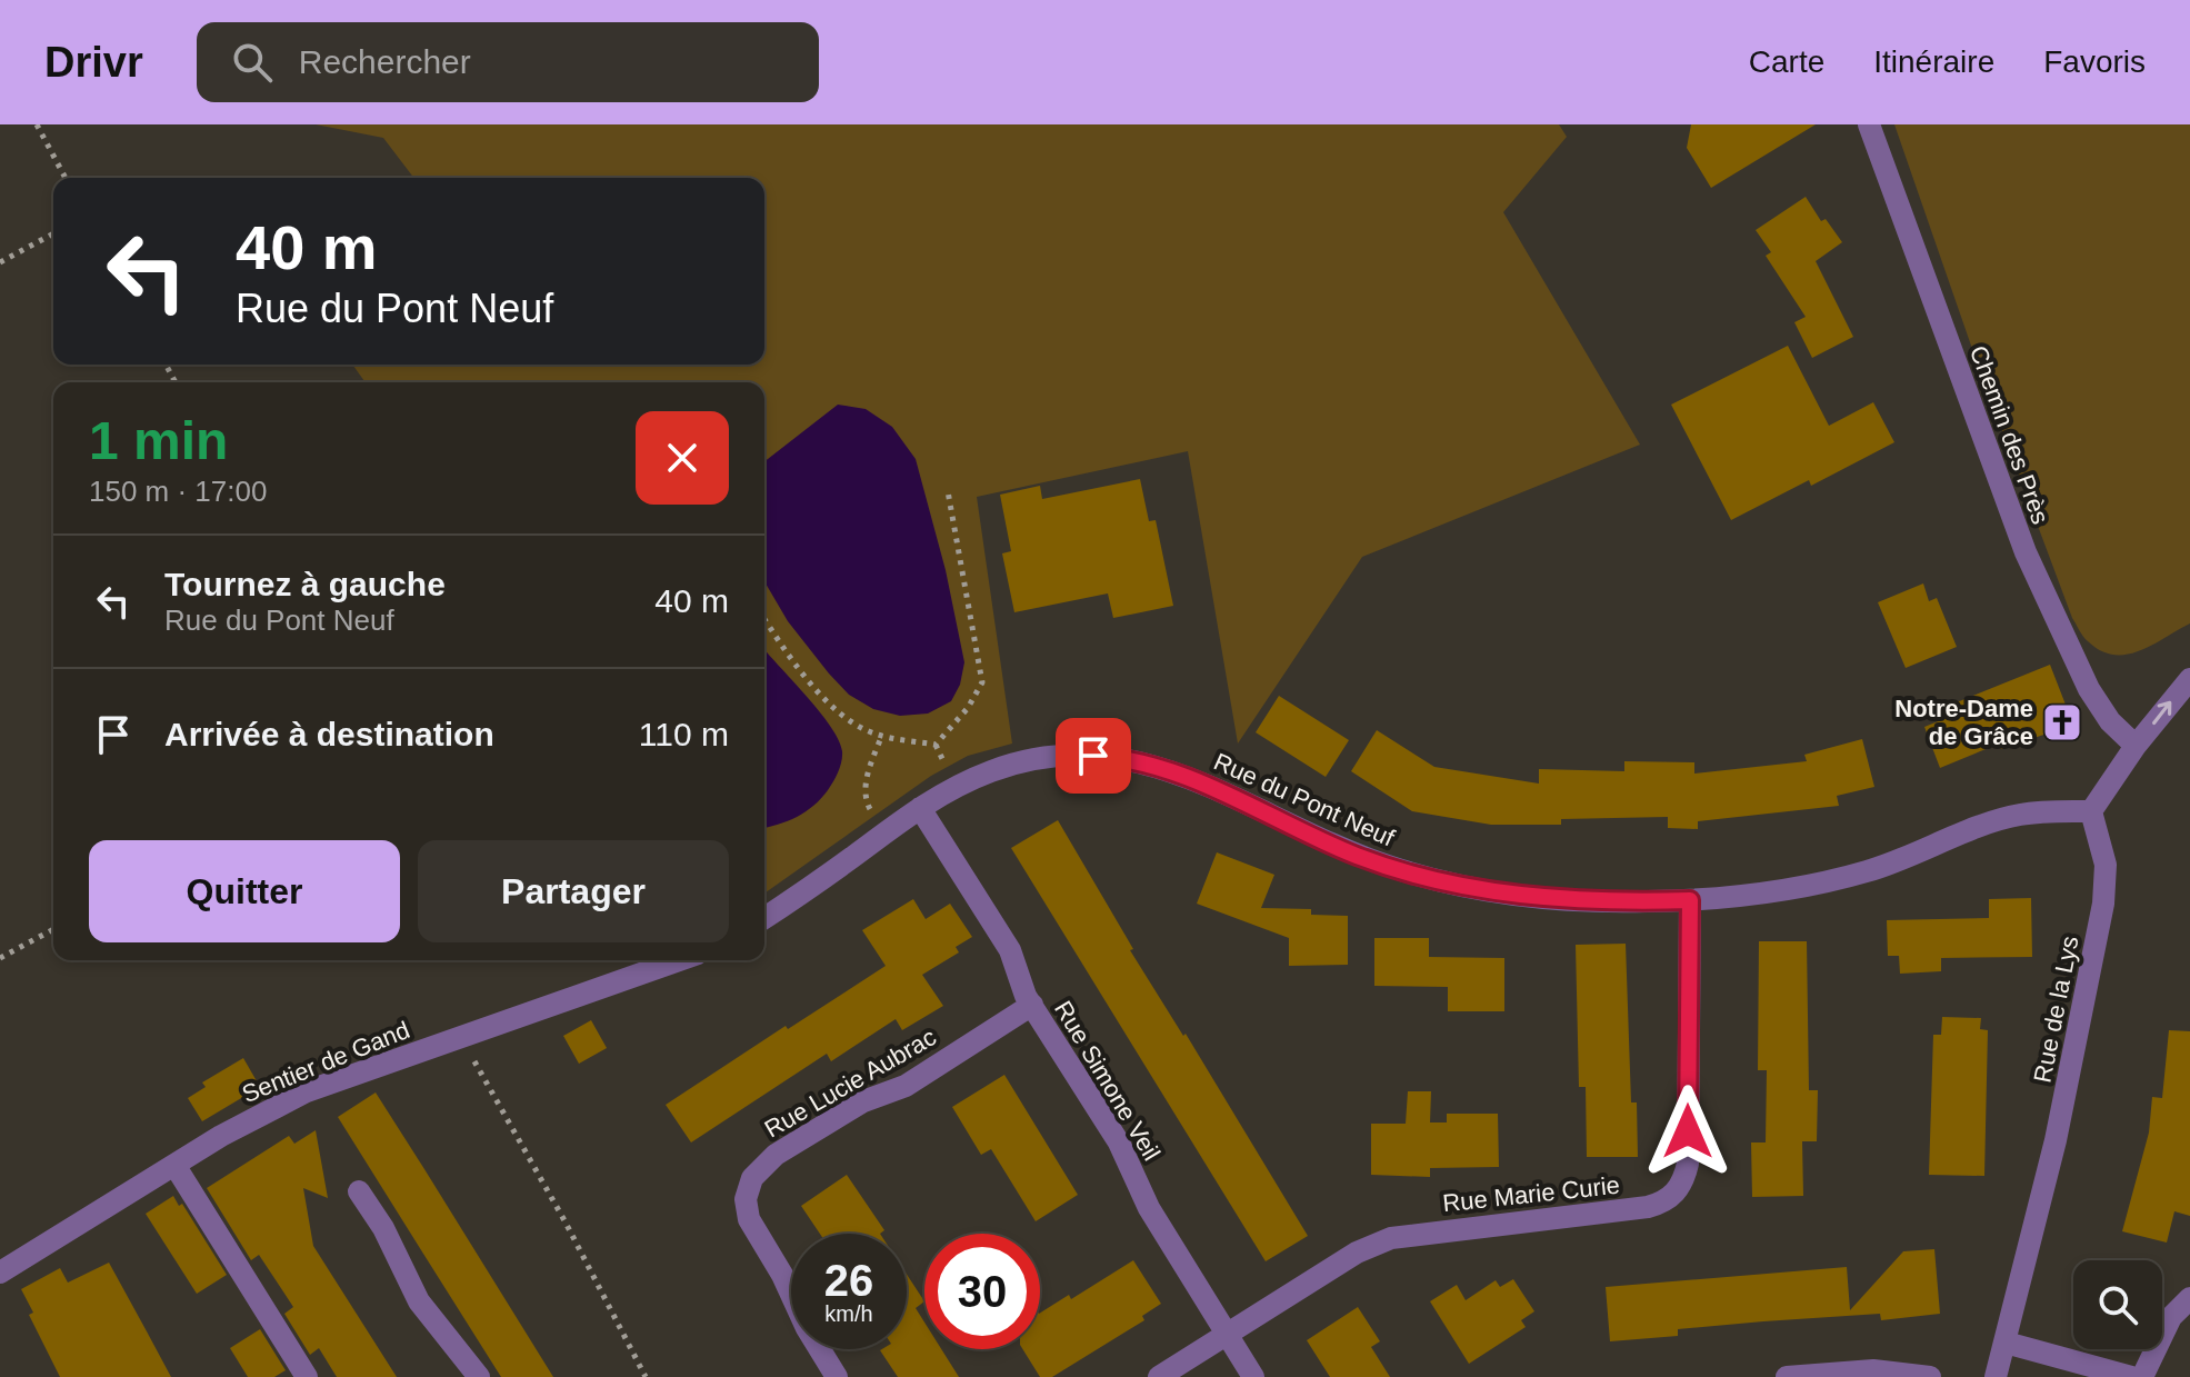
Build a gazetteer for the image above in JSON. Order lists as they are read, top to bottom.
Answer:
{
  "streets": {
    "street": [
      "Chemin des Près",
      "Rue du Pont Neuf",
      "Rue de la Lys",
      "Sentier de Gand",
      "Rue Simone Veil",
      "Rue Lucie Aubrac",
      "Rue Marie Curie"
    ]
  },
  "crossings": [
    ["Rue du Pont Neuf", "Rue de la Lys"],
    ["Rue du Pont Neuf", "Rue Simone Veil"],
    ["Rue du Pont Neuf", "Rue Marie Curie"],
    ["Rue Simone Veil", "Rue Lucie Aubrac"],
    ["Rue Simone Veil", "Rue Marie Curie"]
  ],
  "places": {
    "church": ["Notre-Dame de Grâce"]
  },
  "page": {
    "header": "Drivr",
    "search": "Rechercher",
    "nav": ["Carte", "Itinéraire", "Favoris"],
    "turn": ["40 m", "Rue du Pont Neuf"],
    "heading": ["1 min", "150 m · 17:00"],
    "list": [
      {
        "name": "Tournez à gauche",
        "note": "Rue du Pont Neuf",
        "value": "40 m"
      },
      {
        "name": "Arrivée à destination",
        "value": "110 m"
      }
    ],
    "buttons": ["Quitter", "Partager"],
    "speed": "26 km/h",
    "limit": "30"
  }
}
